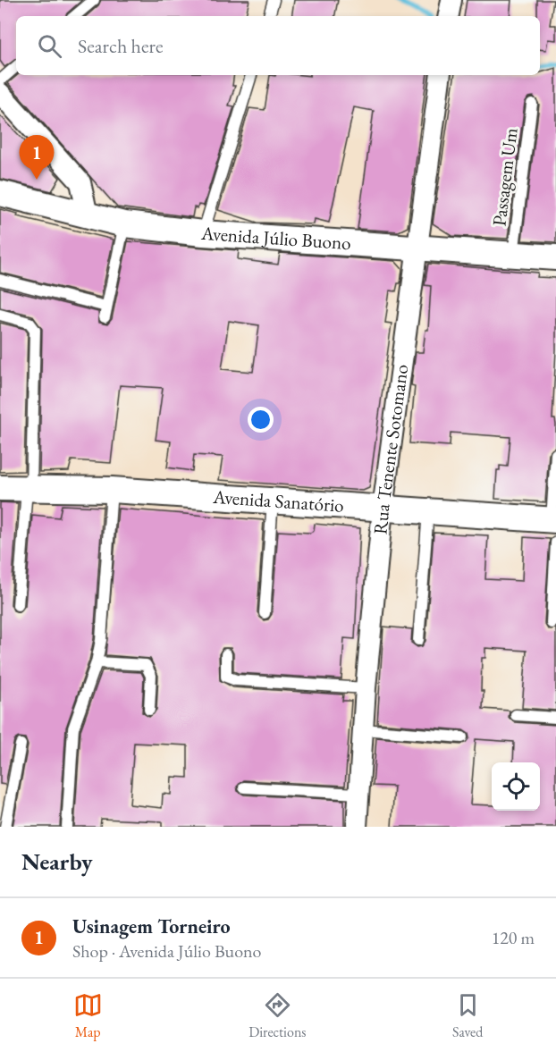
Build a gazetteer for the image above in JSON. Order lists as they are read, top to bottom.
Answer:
{
  "streets": {
    "street": ["Avenida Júlio Buono", "Rua Tenente Sotomano", "Avenida Sanatório"],
    "lane": ["Passagem Um"]
  },
  "crossings": [
    ["Passagem Um", "Avenida Júlio Buono"],
    ["Avenida Júlio Buono", "Rua Tenente Sotomano"],
    ["Rua Tenente Sotomano", "Avenida Sanatório"]
  ],
  "page": {
    "search": "Search here",
    "pins": "1",
    "heading": "Nearby",
    "list": [
      {
        "mark": "1",
        "name": "Usinagem Torneiro",
        "note": "Shop · Avenida Júlio Buono",
        "value": "120 m"
      }
    ],
    "nav": ["Map", "Directions", "Saved"]
  }
}
